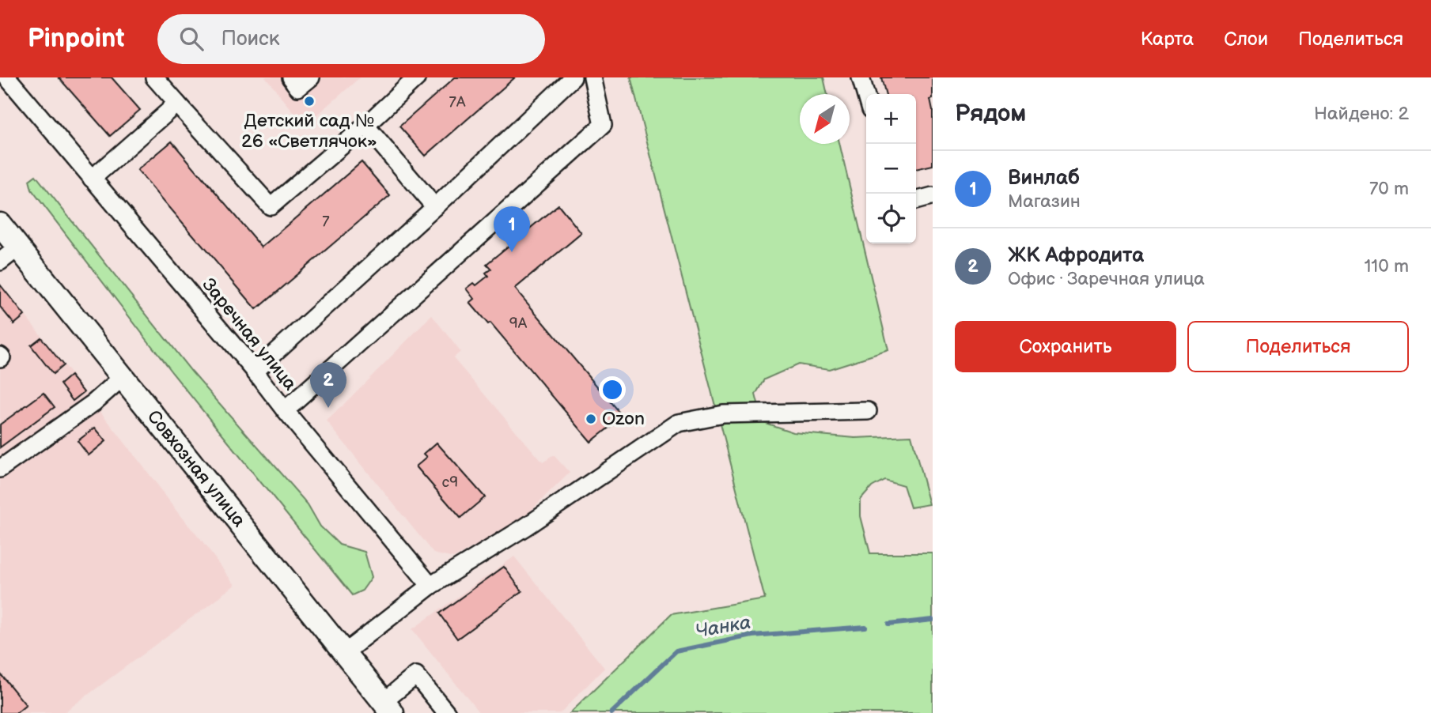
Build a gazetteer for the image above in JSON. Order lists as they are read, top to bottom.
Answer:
{
  "streets": {
    "main road": ["Совхозная улица"],
    "street": ["Заречная улица"]
  },
  "water": ["Чанка"],
  "places": ["Детский сад № 26 «Светлячок»", "Ozon"],
  "house_numbers": [
    "7А",
    "7",
    "9А",
    "с9"
  ],
  "north": "bottom left",
  "page": {
    "header": "Pinpoint",
    "search": "Поиск",
    "nav": ["Карта", "Слои", "Поделиться"],
    "heading": ["Рядом", "Найдено: 2"],
    "map_buttons": ["+", "−"],
    "list": [
      {
        "mark": "1",
        "name": "Винлаб",
        "note": "Магазин",
        "value": "70 m"
      },
      {
        "mark": "2",
        "name": "ЖК Афродита",
        "note": "Офис · Заречная улица",
        "value": "110 m"
      }
    ],
    "pins": ["1", "2"],
    "buttons": ["Сохранить", "Поделиться"]
  }
}
